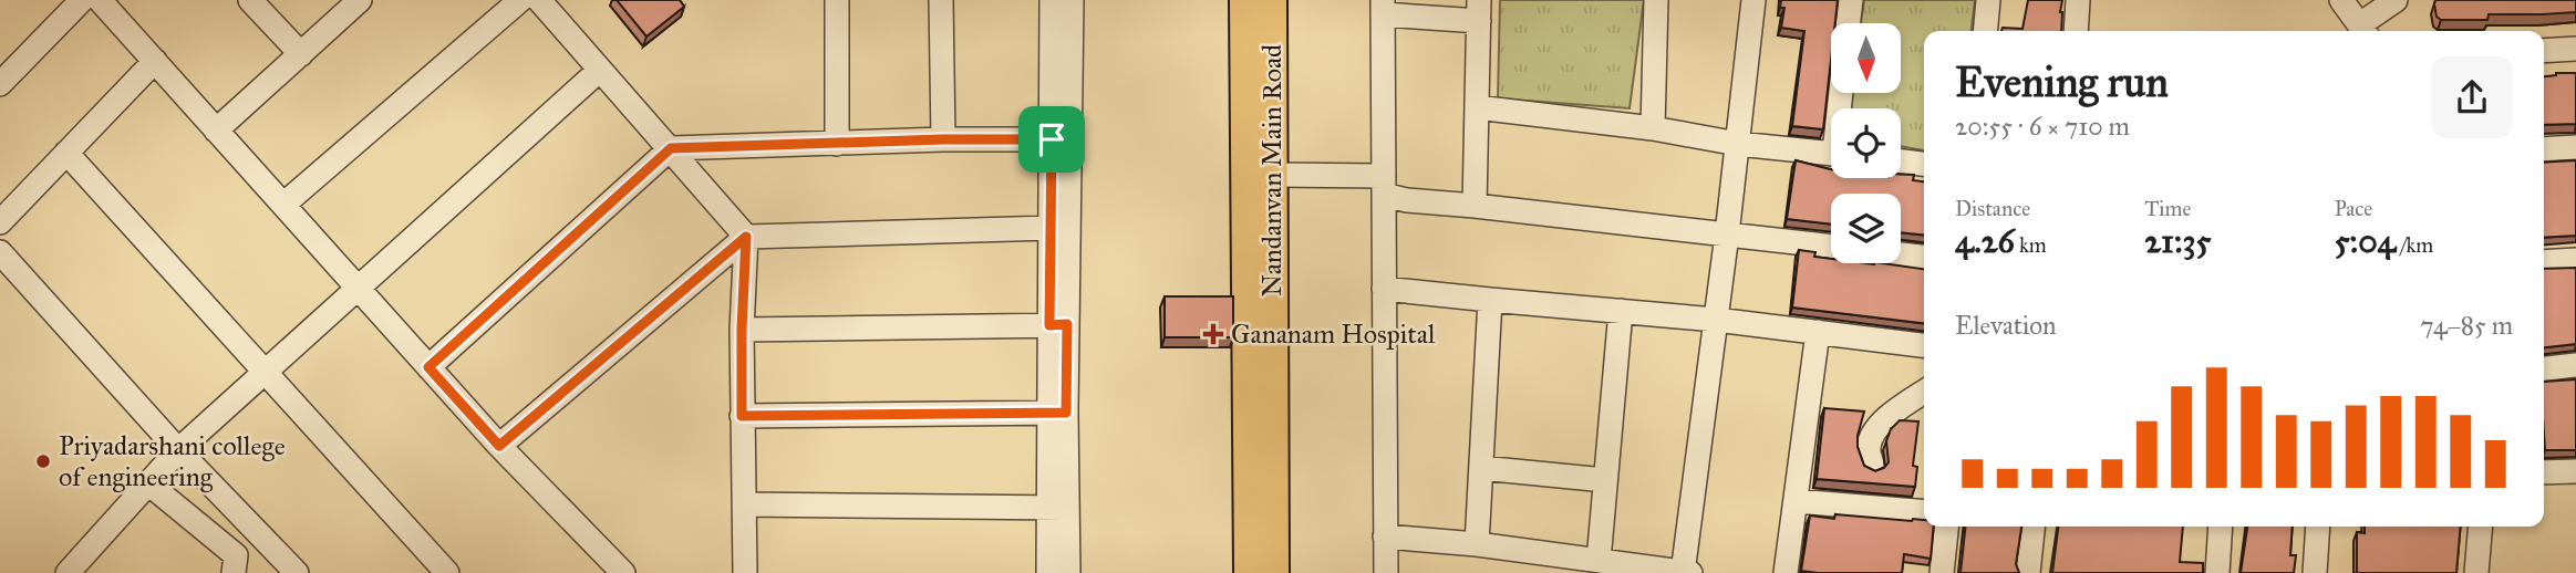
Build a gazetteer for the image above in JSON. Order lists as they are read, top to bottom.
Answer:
{
  "streets": {
    "main road": ["Nandanvan Main Road"]
  },
  "places": {
    "health": ["Gananam Hospital"],
    "other": ["Priyadarshani college of engineering"]
  },
  "north": "bottom",
  "page": {
    "heading": ["Evening run", "20:55 · 6 × 710 m"],
    "stats": [
      ["Distance", "4.26 km"],
      ["Time", "21:35"],
      ["Pace", "5:04 /km"]
    ],
    "chart": ["Elevation", "74–85 m"]
  }
}
